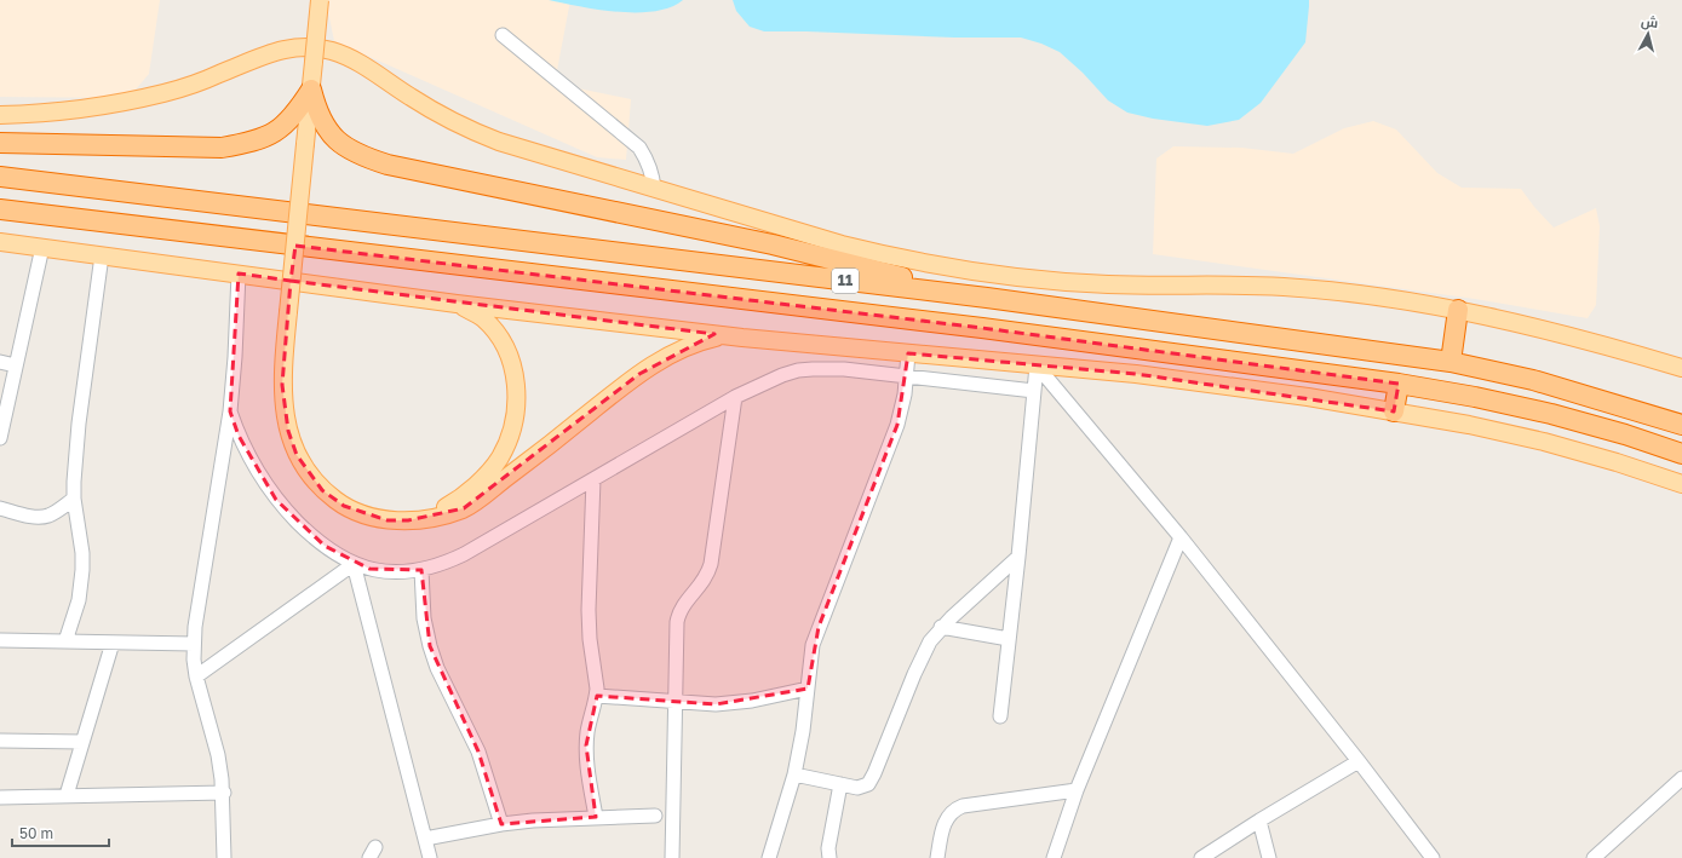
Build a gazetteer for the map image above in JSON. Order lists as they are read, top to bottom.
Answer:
{
  "streets": {
    "highway": ["11"]
  },
  "scale_bar": "50 m",
  "north": "top"
}
